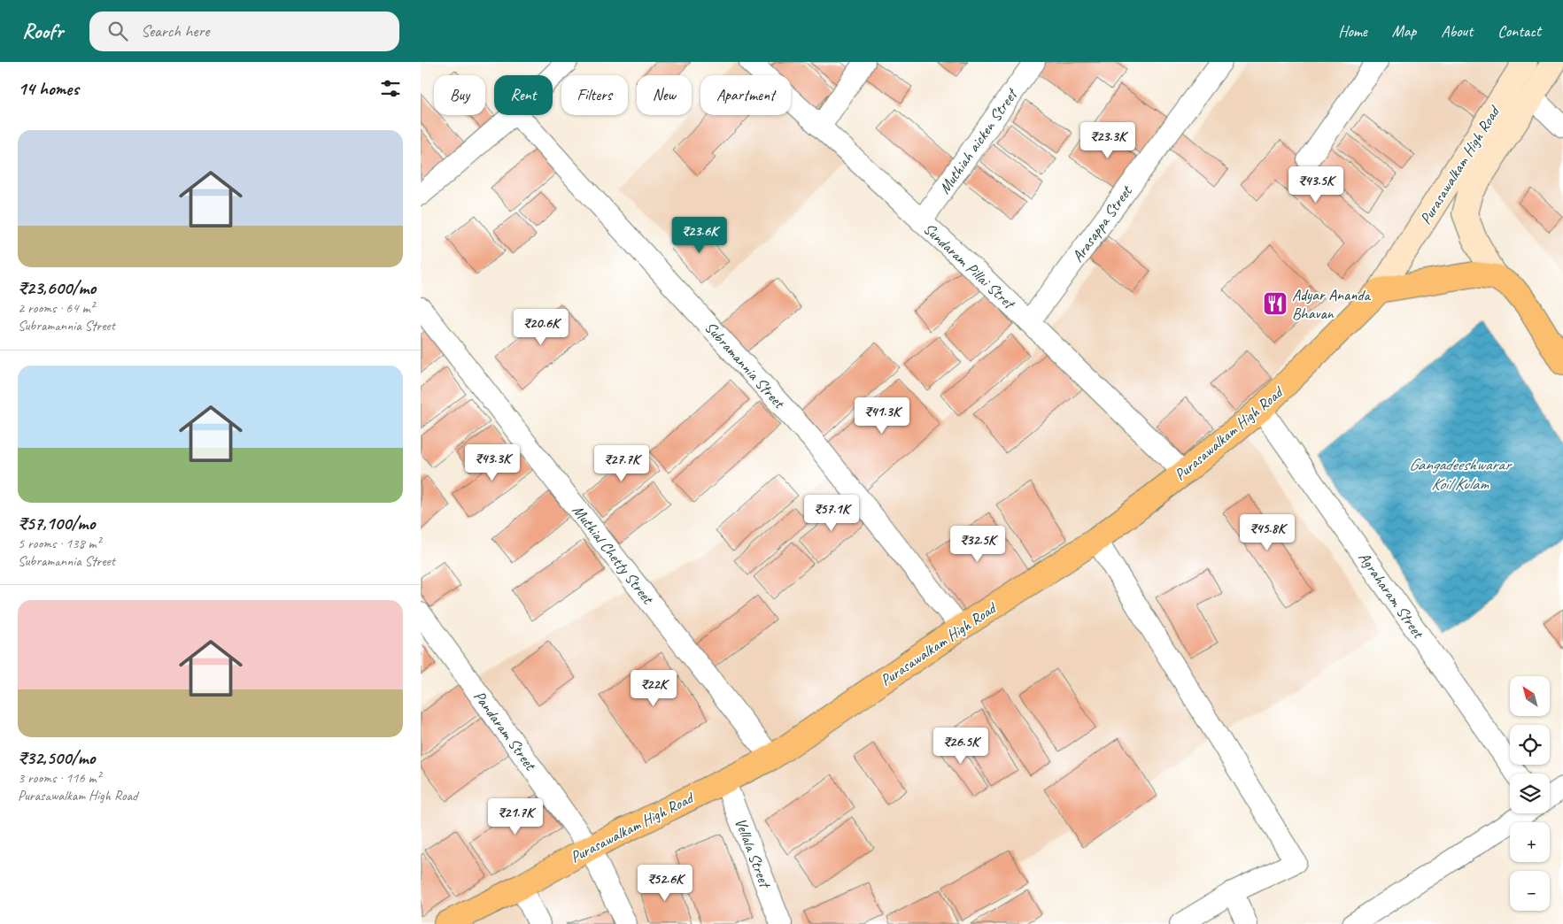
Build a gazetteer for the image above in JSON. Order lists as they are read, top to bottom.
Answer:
{
  "streets": {
    "main road": ["Purasawalkam High Road"],
    "street": [
      "Muthiah aicken Street",
      "Arasappa Street",
      "Sundaram Pillai Stret",
      "Subramannia Street",
      "Muthial Chetty Street",
      "Agraharam Street",
      "Pandaram Street",
      "Vellala Street"
    ]
  },
  "crossings": [
    ["Muthiah aicken Street", "Sundaram Pillai Stret"],
    ["Purasawalkam High Road", "Sundaram Pillai Stret"],
    ["Purasawalkam High Road", "Subramannia Street"],
    ["Purasawalkam High Road", "Muthial Chetty Street"],
    ["Purasawalkam High Road", "Agraharam Street"],
    ["Purasawalkam High Road", "Pandaram Street"],
    ["Purasawalkam High Road", "Vellala Street"],
    ["Arasappa Street", "Sundaram Pillai Stret"]
  ],
  "water": ["Gangadeeshwarar Koil Kulam"],
  "places": {
    "restaurant": ["Adyar Ananda Bhavan"]
  },
  "north": "top left",
  "page": {
    "header": "Roofr",
    "search": "Search here",
    "nav": [
      "Home",
      "Map",
      "About",
      "Contact"
    ],
    "heading": "14 homes",
    "chip": [
      "Buy",
      "Rent",
      "Filters",
      "New",
      "Apartment"
    ],
    "list": [
      {
        "name": "₹23,600/mo",
        "note": "2 rooms · 64 m² · Subramannia Street"
      },
      {
        "name": "₹57,100/mo",
        "note": "5 rooms · 138 m² · Subramannia Street"
      },
      {
        "name": "₹32,500/mo",
        "note": "3 rooms · 116 m² · Purasawalkam High Road"
      }
    ],
    "price": [
      "₹23.3K",
      "₹43.5K",
      "₹23.6K",
      "₹20.6K",
      "₹41.3K",
      "₹43.3K",
      "₹27.7K",
      "₹57.1K",
      "₹45.8K",
      "₹32.5K",
      "₹22K",
      "₹26.5K",
      "₹21.7K",
      "₹52.6K"
    ],
    "map_buttons": ["+", "−"]
  }
}
